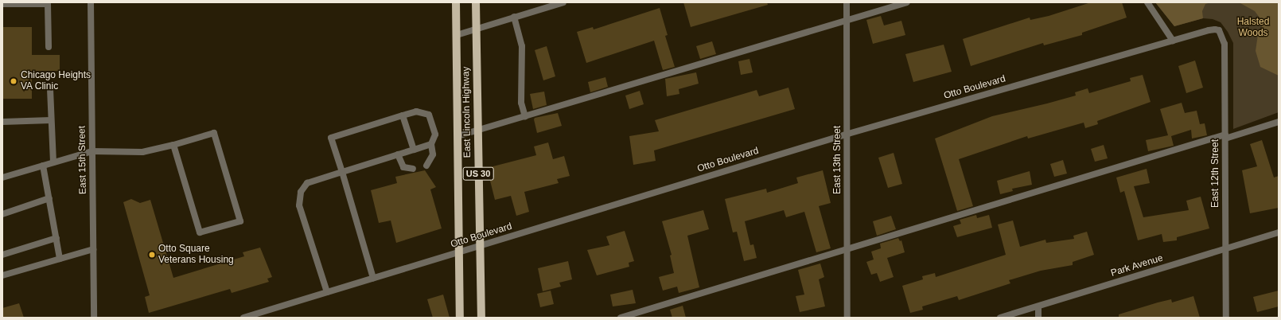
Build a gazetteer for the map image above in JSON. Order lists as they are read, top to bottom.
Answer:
{
  "streets": {
    "main road": ["East Lincoln Highway", "US 30"],
    "street": [
      "Otto Boulevard",
      "East 15th Street",
      "East 13th Street",
      "East 12th Street",
      "Park Avenue"
    ]
  },
  "crossings": [
    ["Otto Boulevard", "East Lincoln Highway"],
    ["Otto Boulevard", "East 13th Street"],
    ["Otto Boulevard", "East 12th Street"],
    ["East 12th Street", "Park Avenue"]
  ],
  "parks": ["Halsted Woods"],
  "places": ["Chicago Heights VA Clinic", "Otto Square Veterans Housing"]
}
